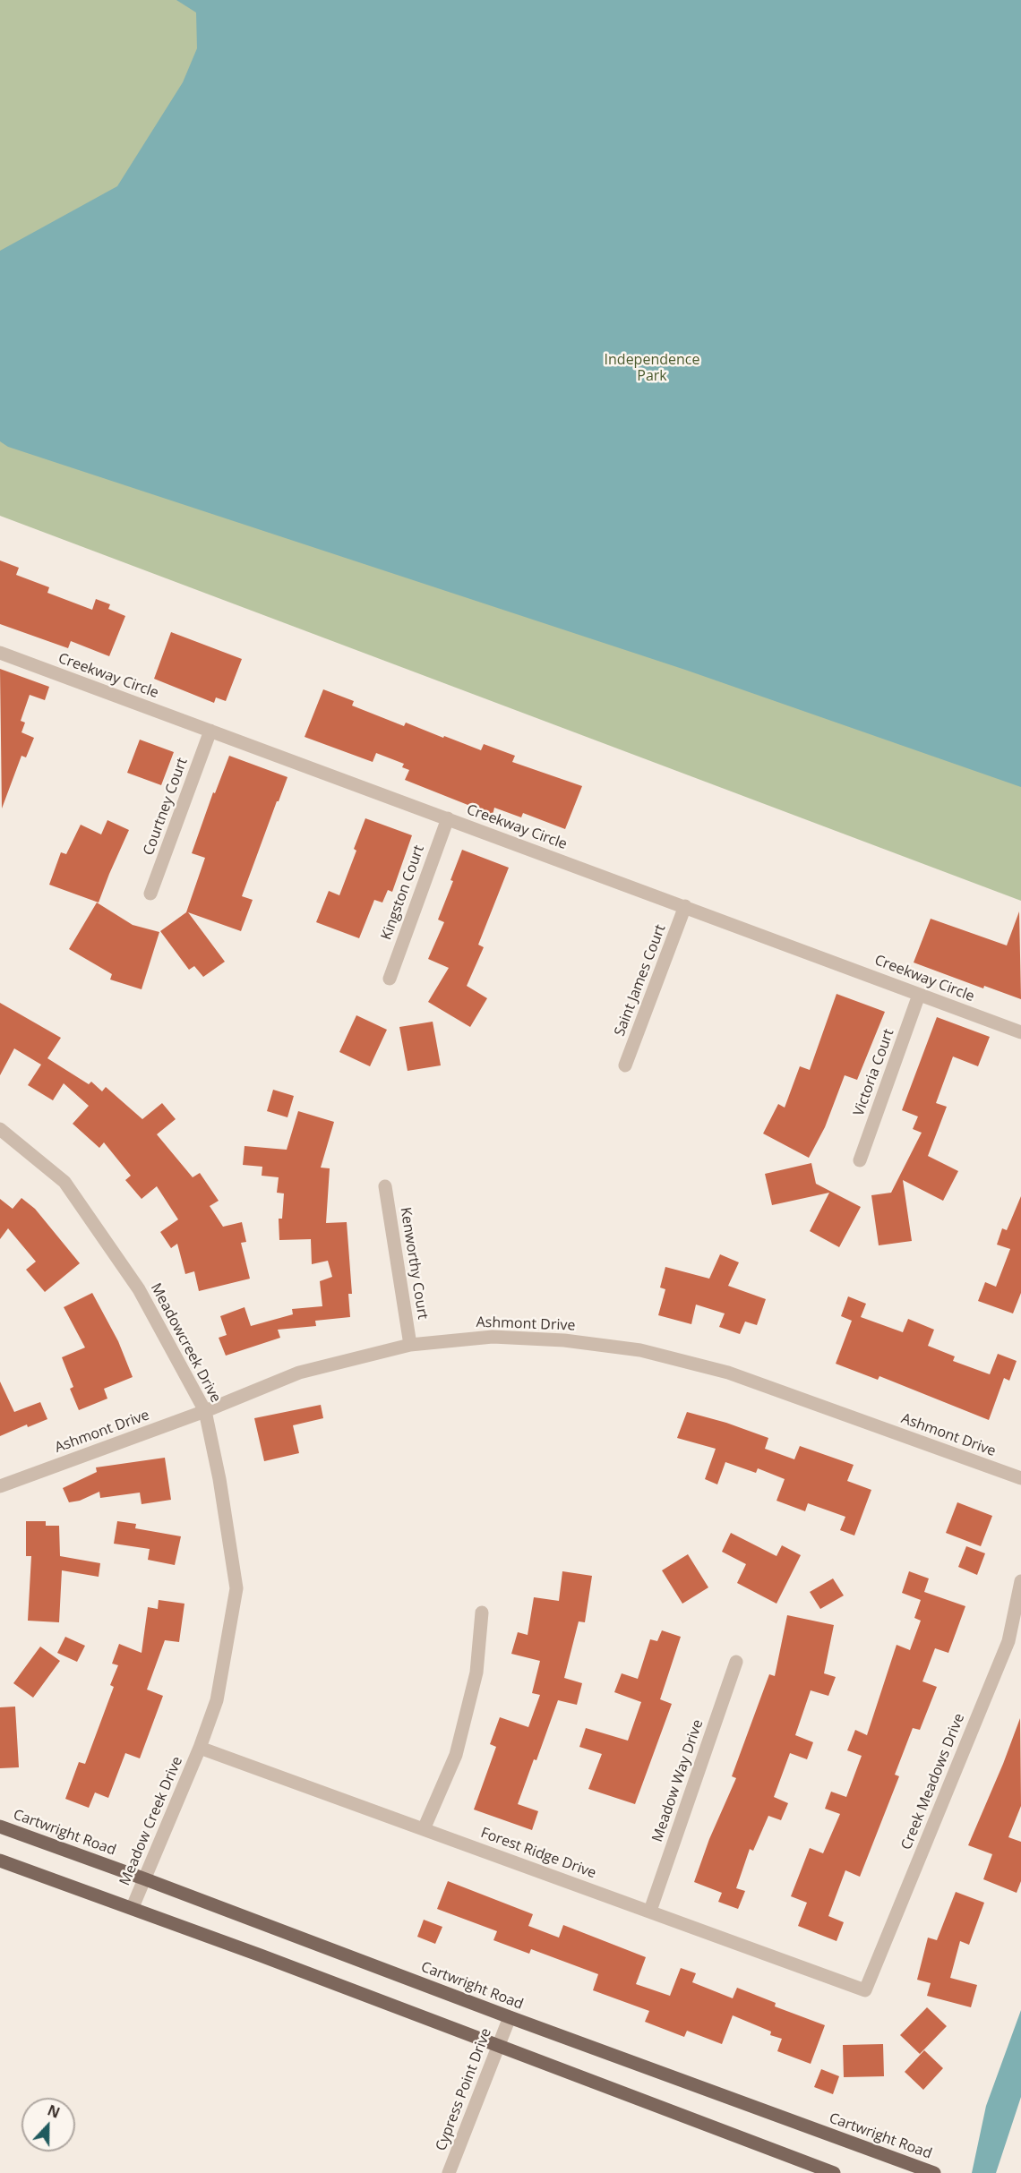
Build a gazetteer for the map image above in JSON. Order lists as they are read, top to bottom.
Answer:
{
  "streets": {
    "main road": ["Cartwright Road"],
    "street": [
      "Creekway Circle",
      "Courtney Court",
      "Kingston Court",
      "Saint James Court",
      "Victoria Court",
      "Kenworthy Court",
      "Ashmont Drive",
      "Meadowcreek Drive",
      "Meadow Way Drive",
      "Creek Meadows Drive",
      "Meadow Creek Drive",
      "Forest Ridge Drive",
      "Cypress Point Drive"
    ]
  },
  "crossings": [
    ["Creekway Circle", "Courtney Court"],
    ["Creekway Circle", "Kingston Court"],
    ["Creekway Circle", "Saint James Court"],
    ["Creekway Circle", "Victoria Court"],
    ["Kenworthy Court", "Ashmont Drive"],
    ["Ashmont Drive", "Meadowcreek Drive"],
    ["Meadowcreek Drive", "Meadow Creek Drive"],
    ["Meadowcreek Drive", "Forest Ridge Drive"],
    ["Meadow Way Drive", "Forest Ridge Drive"],
    ["Creek Meadows Drive", "Forest Ridge Drive"],
    ["Meadow Creek Drive", "Cartwright Road"],
    ["Meadow Creek Drive", "Forest Ridge Drive"],
    ["Cartwright Road", "Cypress Point Drive"]
  ],
  "parks": ["Independence Park"],
  "north": "top"
}
